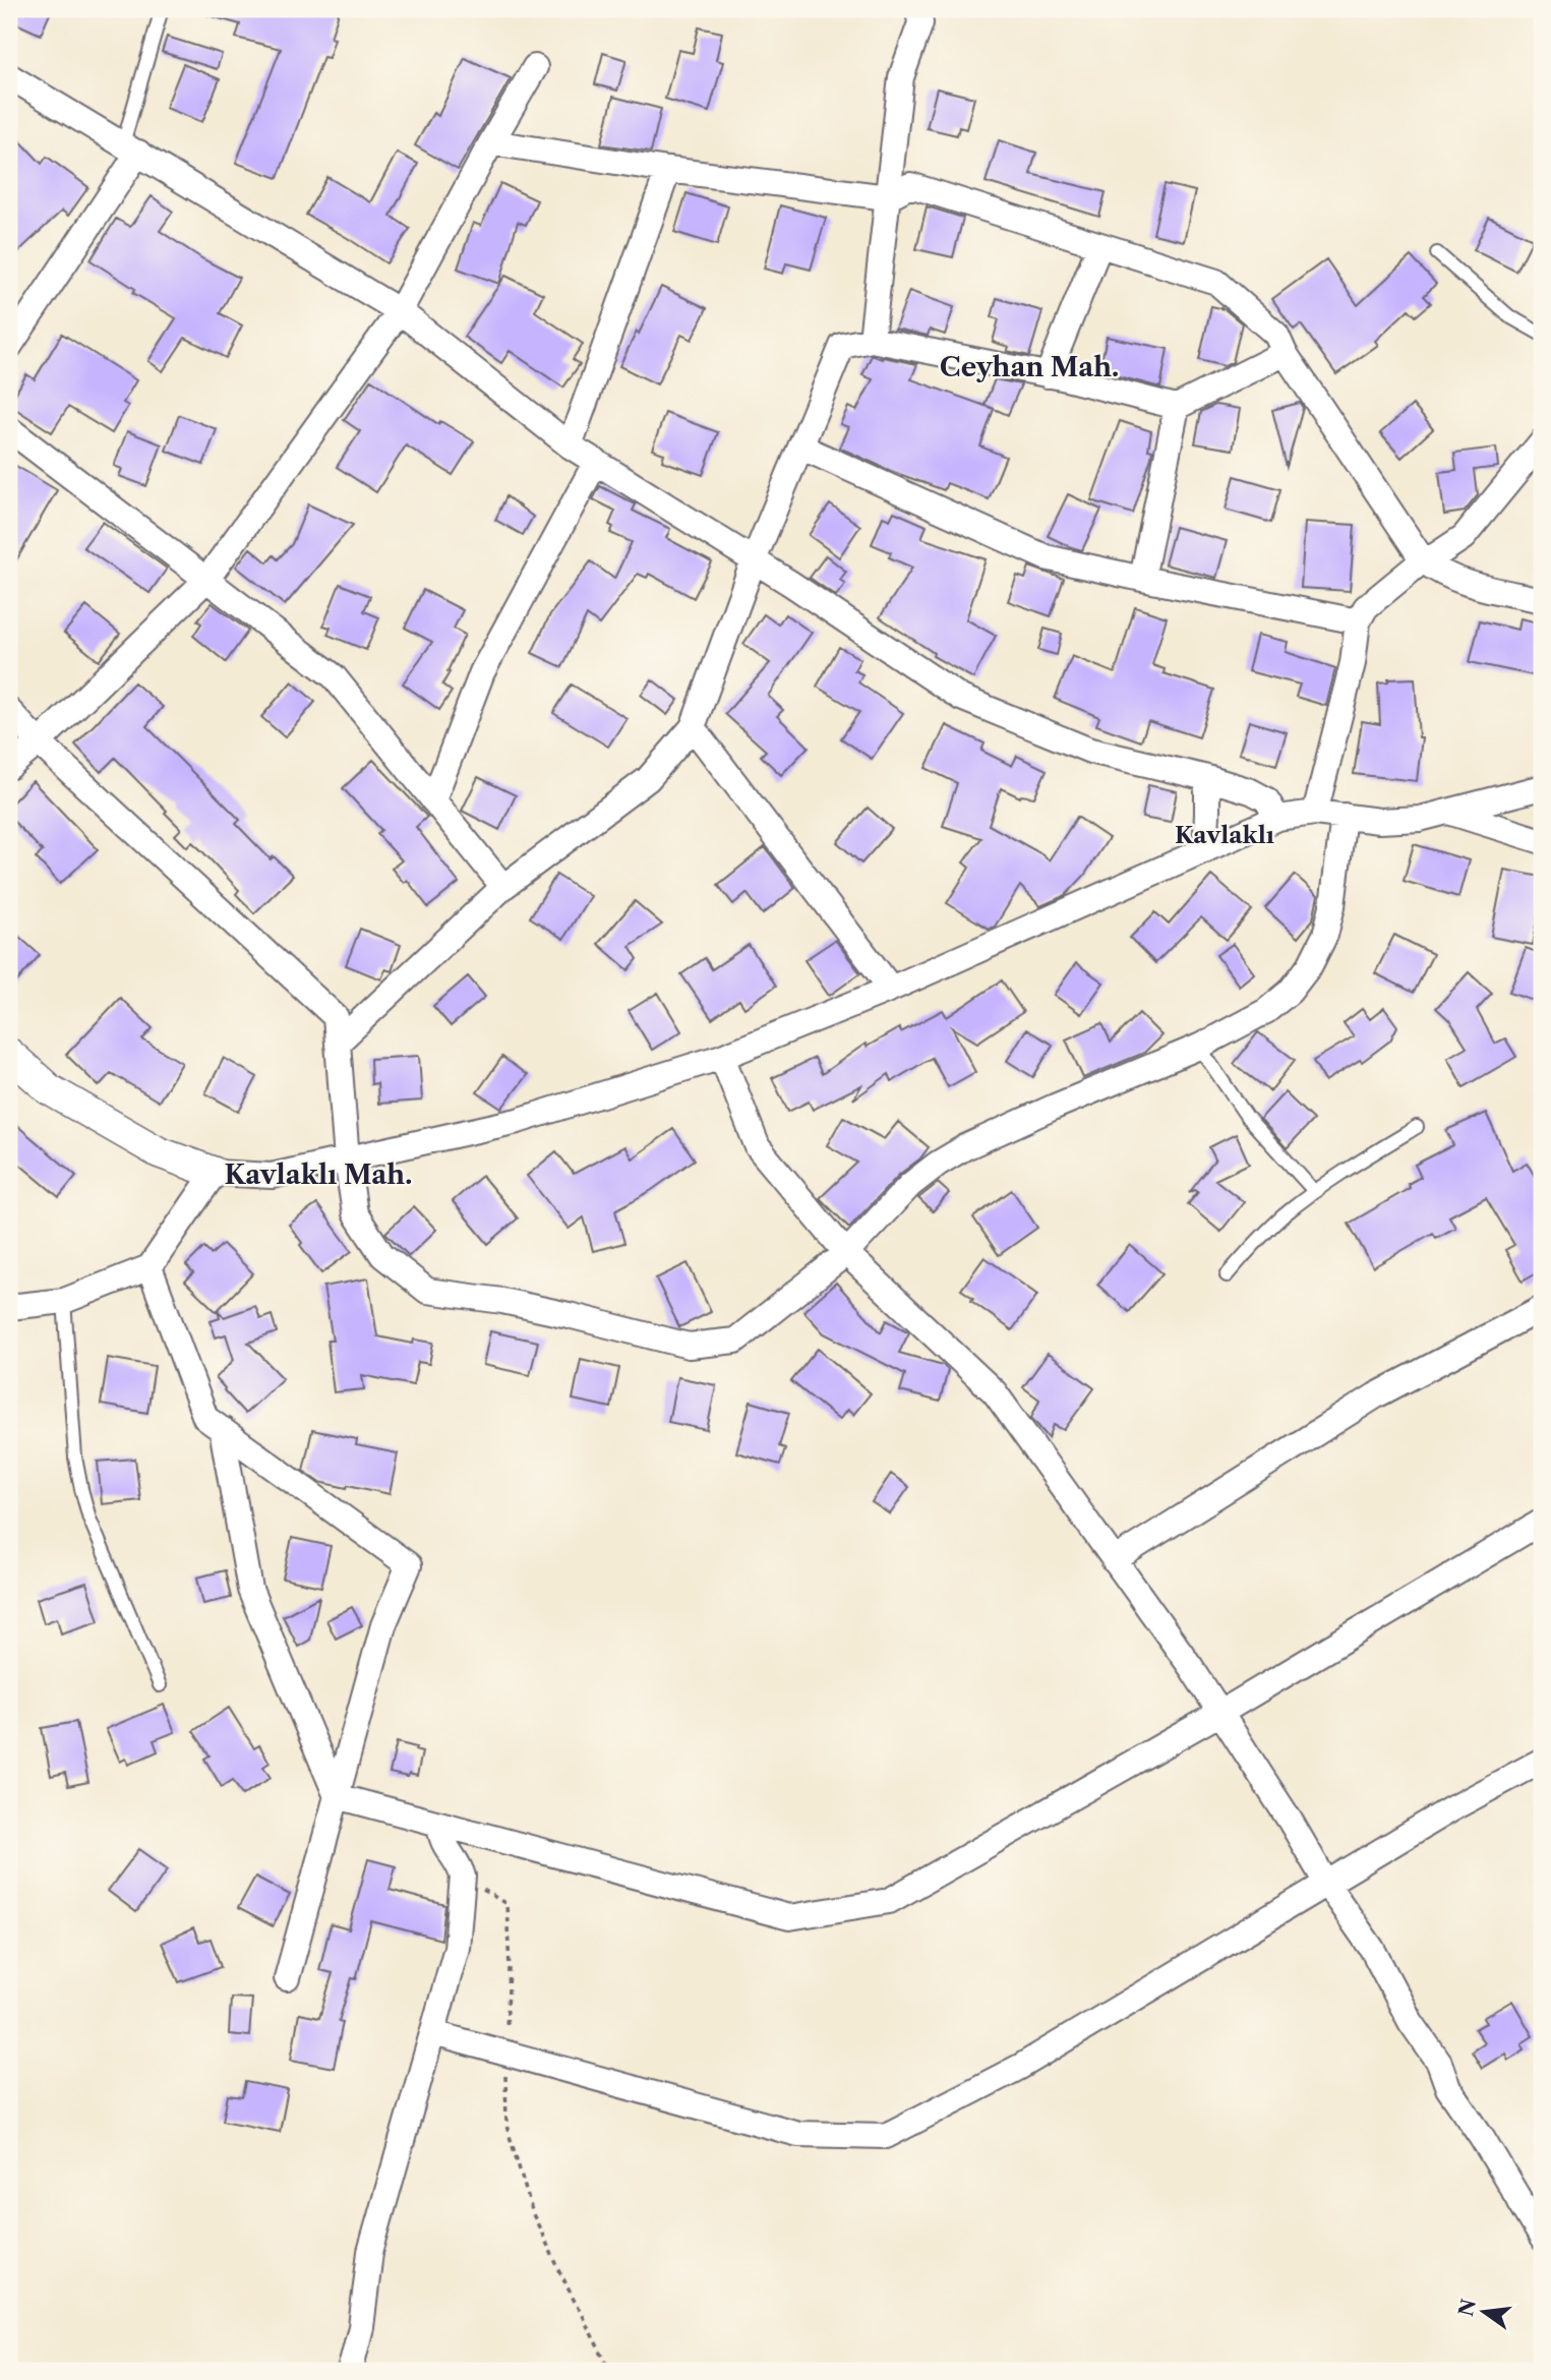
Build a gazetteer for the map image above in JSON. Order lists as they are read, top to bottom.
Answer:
{
  "districts": ["Ceyhan Mah.", "Kavlaklı", "Kavlaklı Mah."],
  "north": "left"
}
